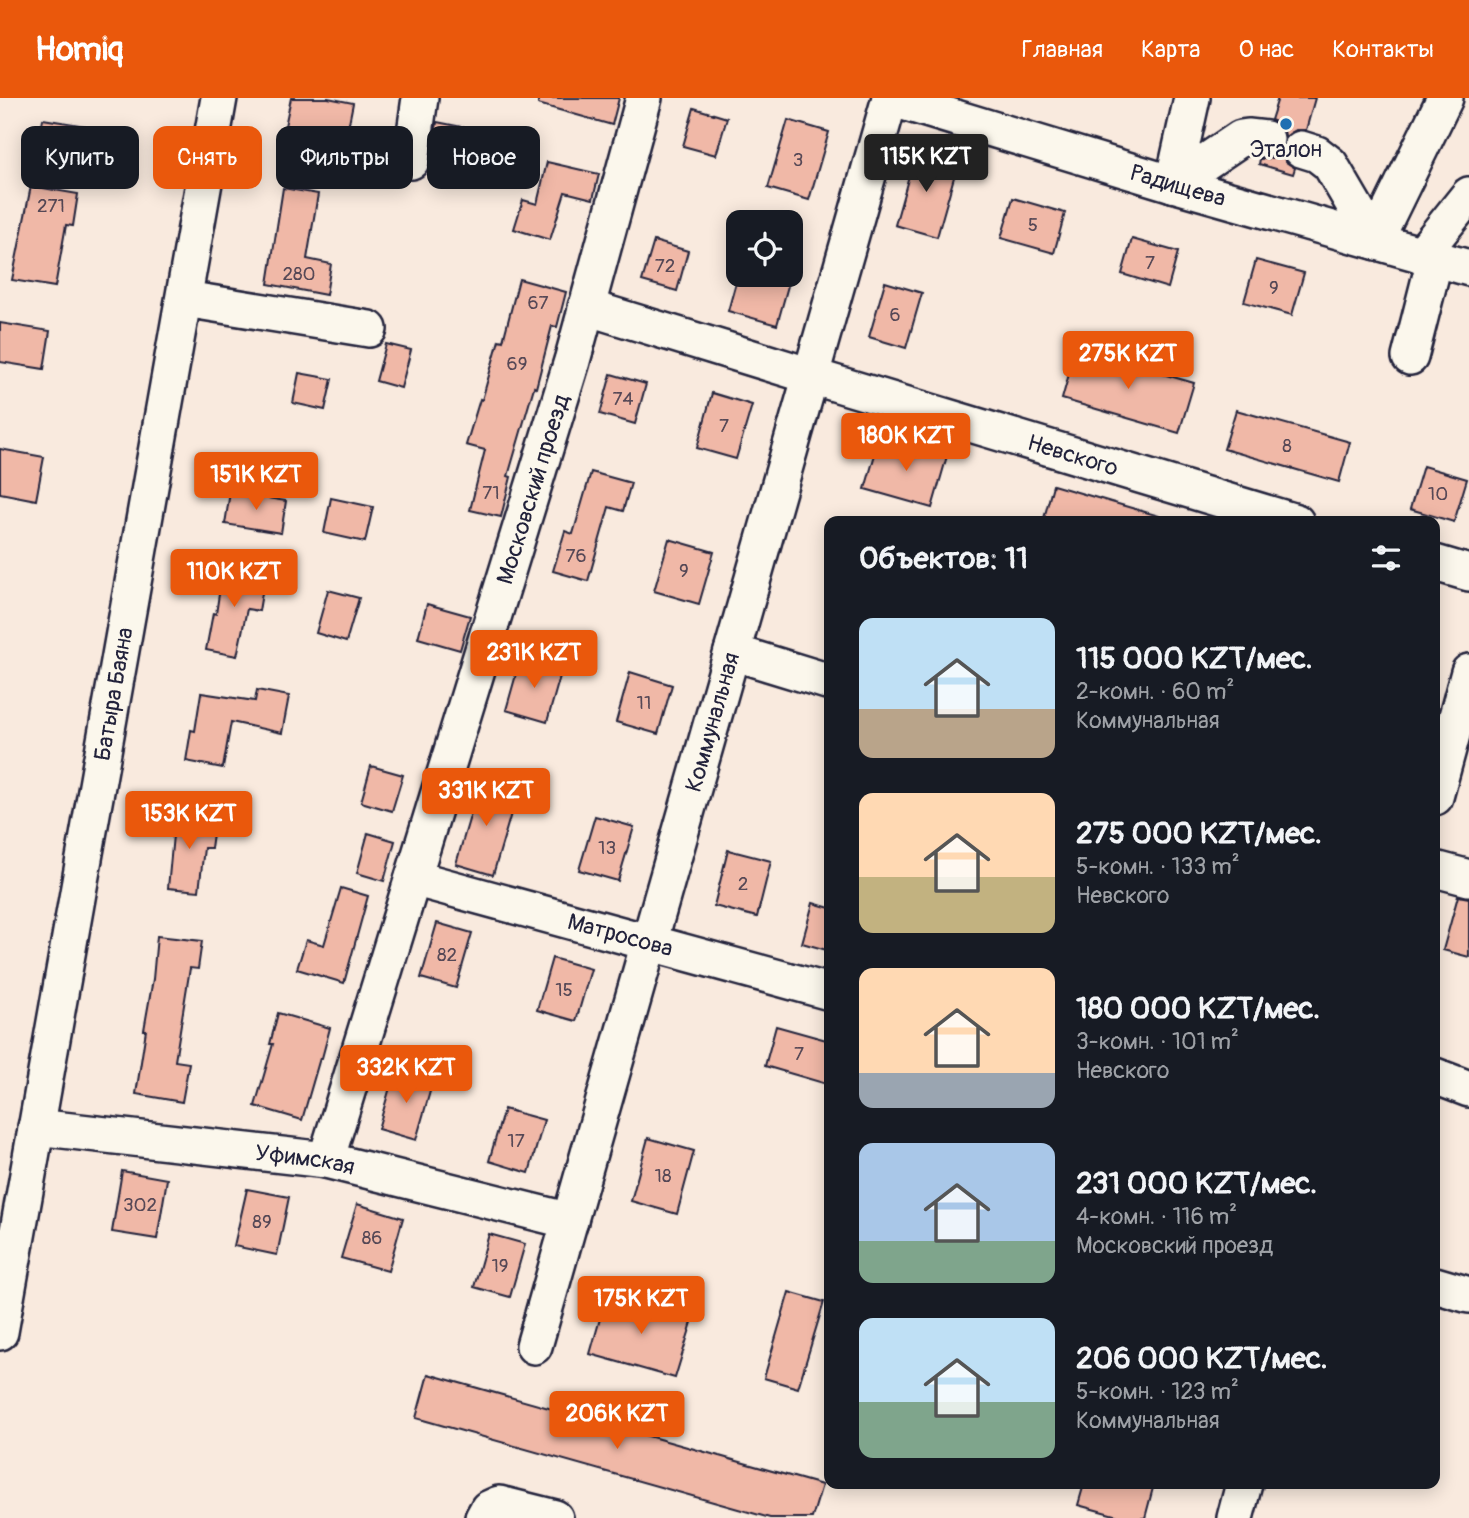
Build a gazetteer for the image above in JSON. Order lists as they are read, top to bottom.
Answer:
{
  "streets": {
    "street": [
      "Радищева",
      "Невского",
      "Московский проезд",
      "Батыра Баяна",
      "Коммунальная",
      "Матросова",
      "Уфимская"
    ]
  },
  "crossings": [
    ["Радищева", "Коммунальная"],
    ["Невского", "Московский проезд"],
    ["Невского", "Коммунальная"],
    ["Московский проезд", "Матросова"],
    ["Московский проезд", "Уфимская"],
    ["Батыра Баяна", "Уфимская"],
    ["Коммунальная", "Матросова"],
    ["Коммунальная", "Уфимская"]
  ],
  "places": ["Эталон"],
  "house_numbers": [
    "3",
    "271",
    "5",
    "7",
    "72",
    "280",
    "9",
    "67",
    "6",
    "69",
    "74",
    "7",
    "8",
    "71",
    "10",
    "76",
    "9",
    "11",
    "13",
    "2",
    "82",
    "15",
    "7",
    "17",
    "18",
    "302",
    "89",
    "86",
    "19"
  ],
  "page": {
    "header": "Homiq",
    "nav": [
      "Главная",
      "Карта",
      "О нас",
      "Контакты"
    ],
    "chip": [
      "Купить",
      "Снять",
      "Фильтры",
      "Новое"
    ],
    "price": [
      "115K KZT",
      "275K KZT",
      "180K KZT",
      "151K KZT",
      "110K KZT",
      "231K KZT",
      "331K KZT",
      "153K KZT",
      "332K KZT",
      "175K KZT",
      "206K KZT"
    ],
    "heading": "Объектов: 11",
    "list": [
      {
        "name": "115 000 KZT/мес.",
        "note": "2-комн. · 60 m² · Коммунальная"
      },
      {
        "name": "275 000 KZT/мес.",
        "note": "5-комн. · 133 m² · Невского"
      },
      {
        "name": "180 000 KZT/мес.",
        "note": "3-комн. · 101 m² · Невского"
      },
      {
        "name": "231 000 KZT/мес.",
        "note": "4-комн. · 116 m² · Московский проезд"
      },
      {
        "name": "206 000 KZT/мес.",
        "note": "5-комн. · 123 m² · Коммунальная"
      }
    ]
  }
}
